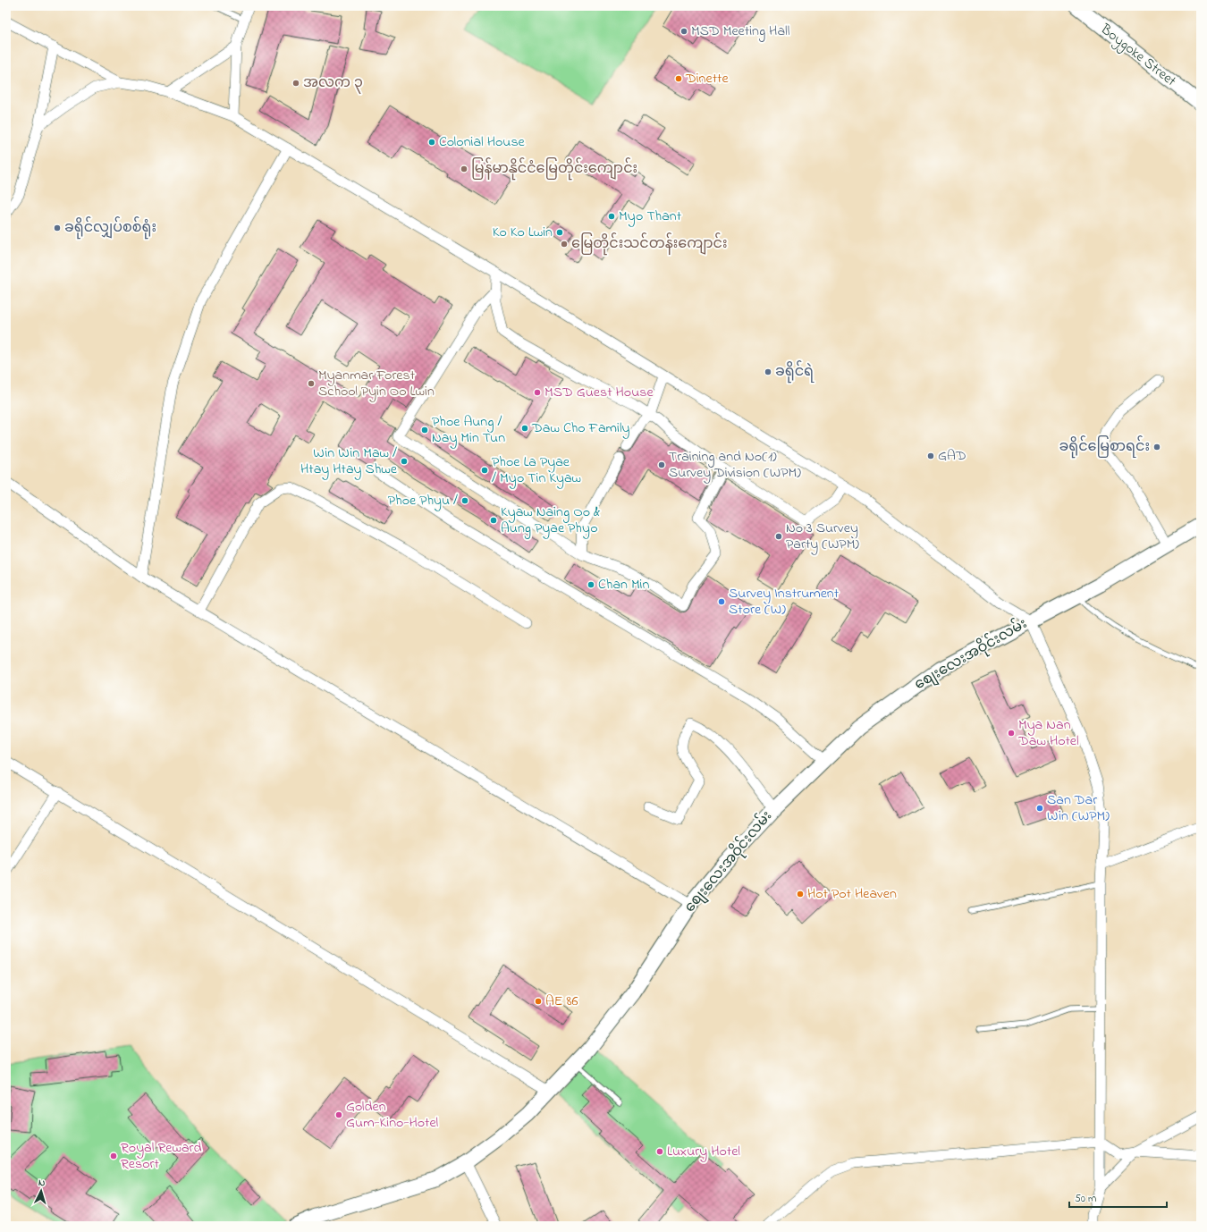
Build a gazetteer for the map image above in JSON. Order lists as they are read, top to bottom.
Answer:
{
  "streets": {
    "street": ["Boygoke Street", "စျေးလေးအဝိုင်းလမ်း"]
  },
  "places": [
    "MSD Meeting Hall",
    "Dinette",
    "အလက ၃",
    "Colonial House",
    "မြန်မာနိုင်ငံမြေတိုင်းကျောင်း",
    "Myo Thant",
    "ခရိုင်လျှပ်စစ်ရုံး",
    "Ko Ko Lwin",
    "မြေတိုင်းသင်တန်းကျောင်း",
    "ခရိုင်ရဲ",
    "Myanmar Forest School Pyin Oo Lwin",
    "MSD Guest House",
    "Daw Cho Family",
    "Phoe Aung / Nay Min Tun",
    "ခရိုင်မြေစာရင်း",
    "GAD",
    "Win Win Maw / Htay Htay Shwe",
    "Training and No(1) Survey Division (WPM)",
    "Phoe La Pyae / Myo Tin Kyaw",
    "Phoe Phyu /",
    "Kyaw Naing Oo & Aung Pyae Phyo",
    "No 3 Survey Party (WPM)",
    "Chan Min",
    "Survey Instrument Store (W)",
    "Mya Nan Daw Hotel",
    "San Dar Win (WPM)",
    "Hot Pot Heaven",
    "AE 86",
    "Golden Gum-Kino-Hotel",
    "Luxury Hotel",
    "Royal Reward Resort"
  ],
  "scale_bar": "50 m",
  "north": "top"
}
